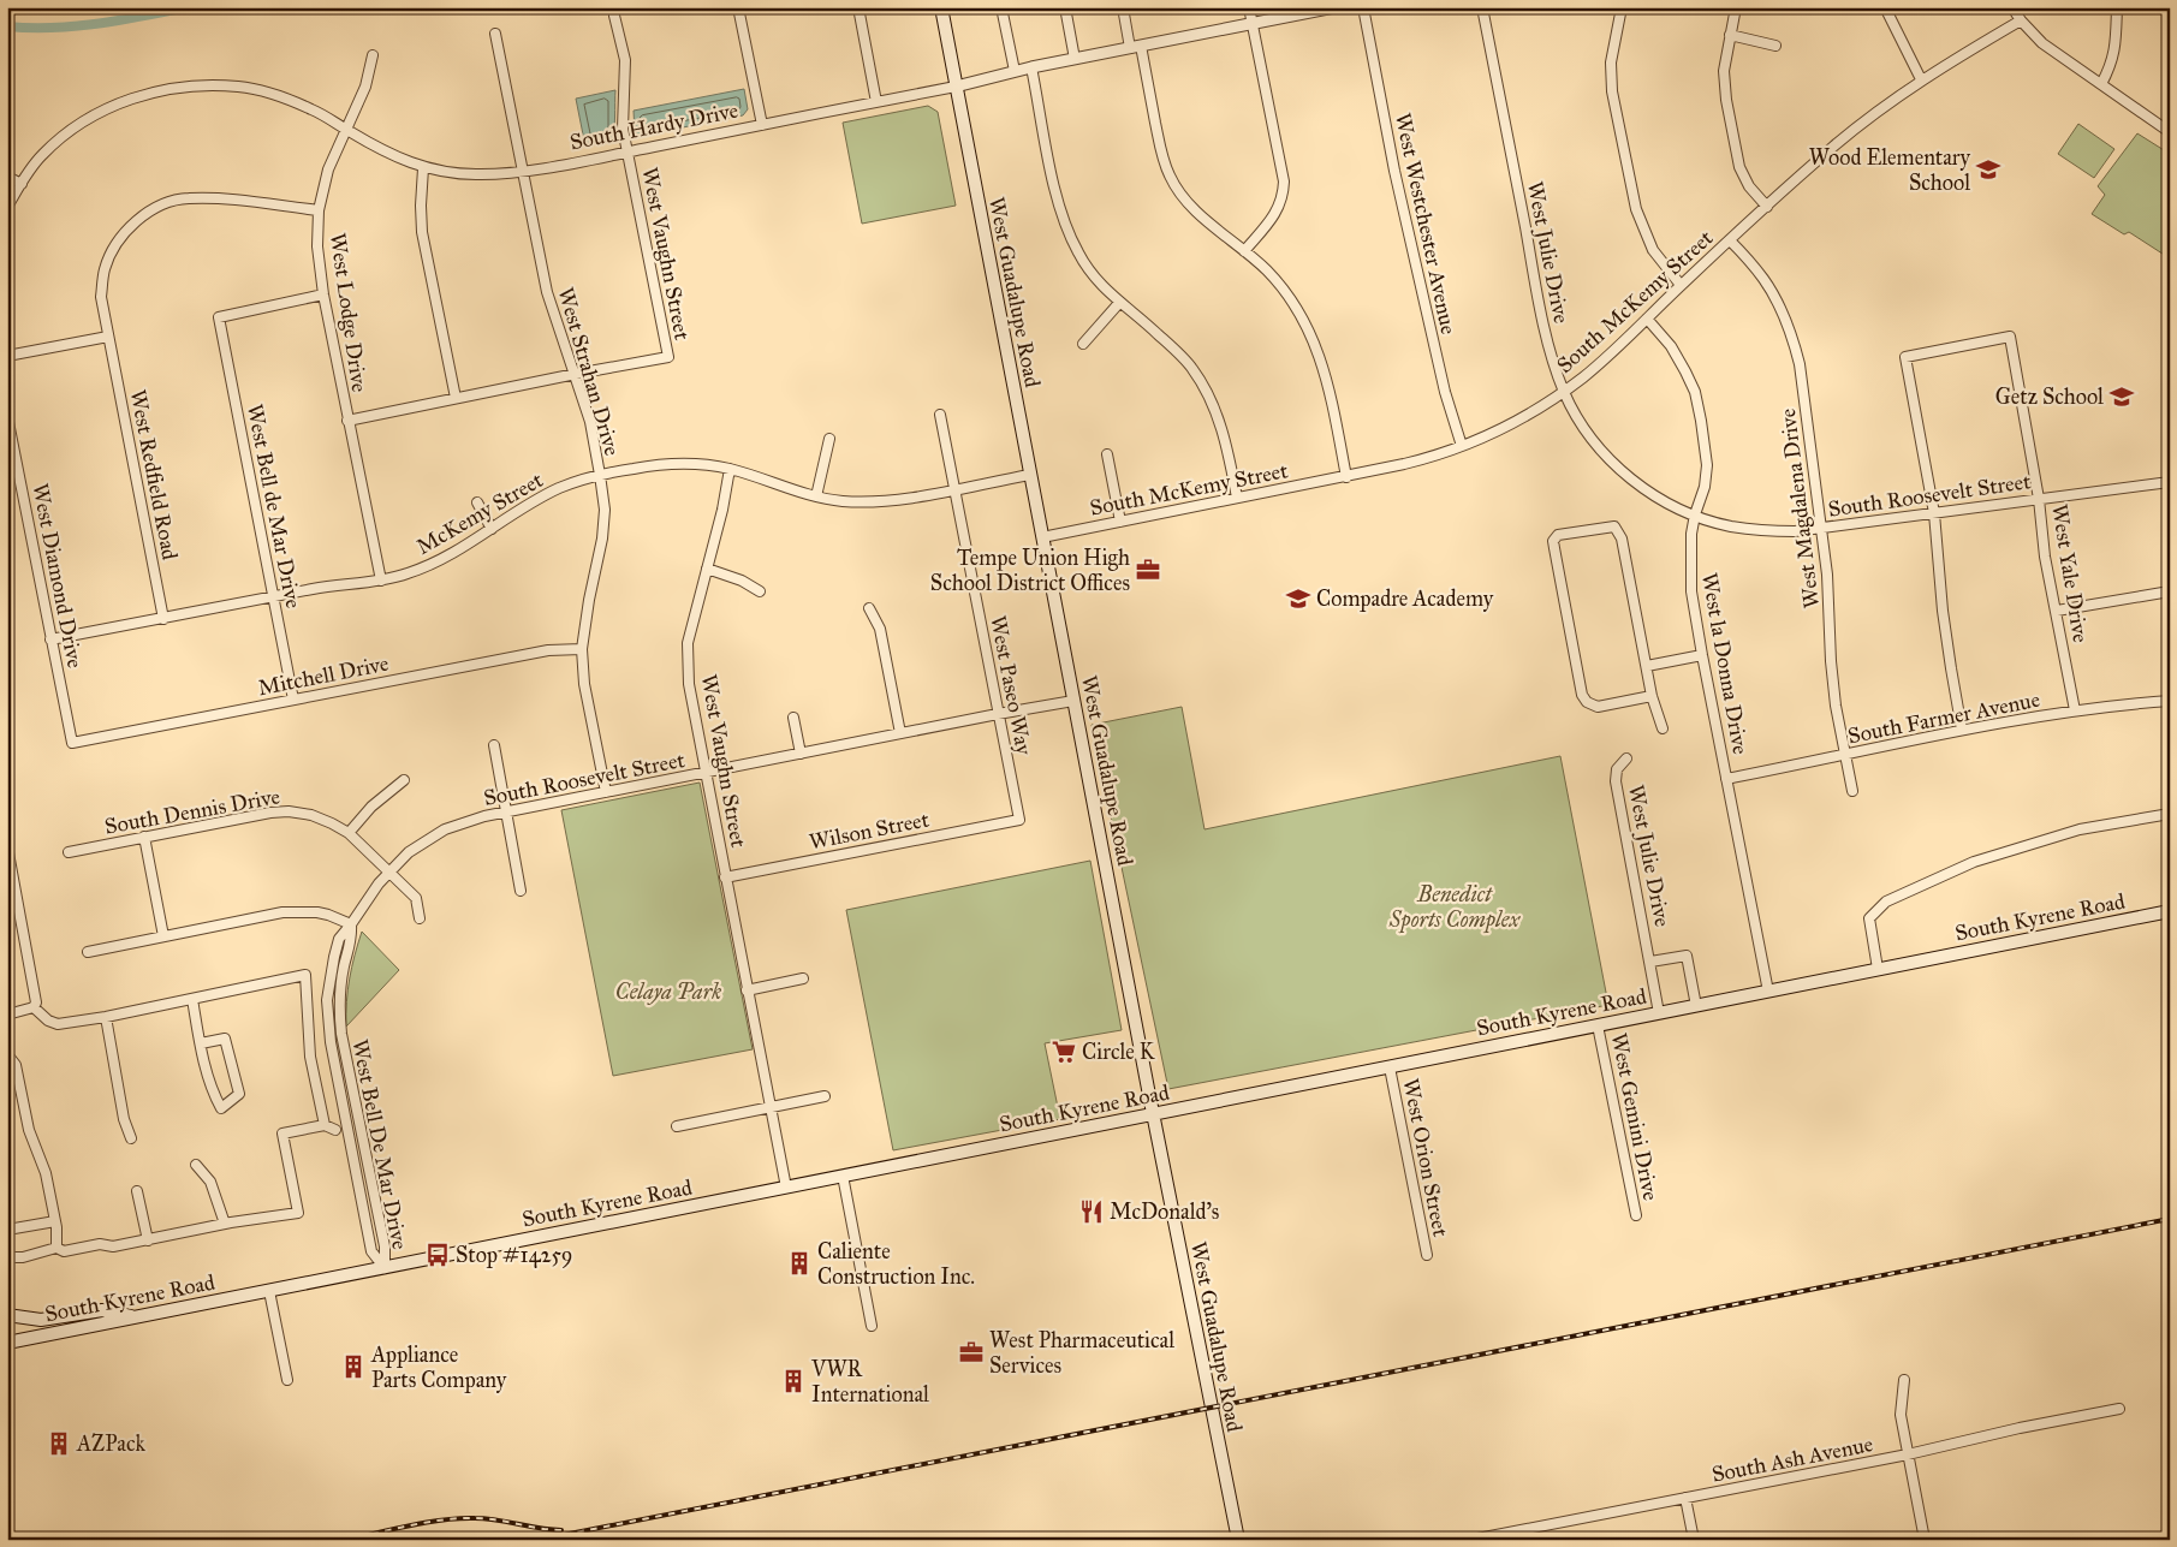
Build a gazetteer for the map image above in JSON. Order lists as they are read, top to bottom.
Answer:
{
  "streets": {
    "main road": ["West Guadalupe Road", "South Kyrene Road"],
    "street": [
      "South Hardy Drive",
      "West Westchester Avenue",
      "West Julie Drive",
      "West Vaughn Street",
      "South McKemy Street",
      "West Lodge Drive",
      "West Strahan Drive",
      "West Redfield Road",
      "South Roosevelt Street",
      "West Bell de Mar Drive",
      "West Magdalena Drive",
      "McKemy Street",
      "West Yale Drive",
      "West Diamond Drive",
      "West la Donna Drive",
      "Mitchell Drive",
      "West Paseo Way",
      "South Farmer Avenue",
      "South Dennis Drive",
      "Wilson Street",
      "West Gemini Drive",
      "West Bell De Mar Drive",
      "West Orion Street",
      "South Ash Avenue"
    ]
  },
  "crossings": [
    ["South Hardy Drive", "West Vaughn Street"],
    ["South Hardy Drive", "West Guadalupe Road"],
    ["South Hardy Drive", "West Lodge Drive"],
    ["South Hardy Drive", "West Strahan Drive"],
    ["West Westchester Avenue", "South McKemy Street"],
    ["West Julie Drive", "South McKemy Street"],
    ["West Julie Drive", "South Roosevelt Street"],
    ["West Julie Drive", "West la Donna Drive"],
    ["West Julie Drive", "South Kyrene Road"],
    ["West Vaughn Street", "West Strahan Drive"],
    ["West Vaughn Street", "South Roosevelt Street"],
    ["West Vaughn Street", "McKemy Street"],
    ["West Vaughn Street", "Wilson Street"],
    ["West Vaughn Street", "South Kyrene Road"],
    ["West Guadalupe Road", "South McKemy Street"],
    ["West Guadalupe Road", "South Roosevelt Street"],
    ["West Guadalupe Road", "McKemy Street"],
    ["West Guadalupe Road", "South Kyrene Road"],
    ["South McKemy Street", "West Magdalena Drive"],
    ["South McKemy Street", "West la Donna Drive"],
    ["West Lodge Drive", "West Redfield Road"],
    ["West Lodge Drive", "West Bell de Mar Drive"],
    ["West Lodge Drive", "McKemy Street"],
    ["West Strahan Drive", "South Roosevelt Street"],
    ["West Strahan Drive", "McKemy Street"],
    ["West Strahan Drive", "Mitchell Drive"],
    ["West Redfield Road", "McKemy Street"],
    ["South Roosevelt Street", "West Magdalena Drive"],
    ["South Roosevelt Street", "West Yale Drive"],
    ["South Roosevelt Street", "West la Donna Drive"],
    ["South Roosevelt Street", "West Paseo Way"],
    ["South Roosevelt Street", "South Dennis Drive"],
    ["South Roosevelt Street", "West Bell De Mar Drive"],
    ["West Bell de Mar Drive", "McKemy Street"],
    ["West Bell de Mar Drive", "Mitchell Drive"],
    ["West Magdalena Drive", "South Farmer Avenue"],
    ["McKemy Street", "West Diamond Drive"],
    ["McKemy Street", "West Paseo Way"],
    ["West Yale Drive", "South Farmer Avenue"],
    ["West Diamond Drive", "Mitchell Drive"],
    ["West la Donna Drive", "South Farmer Avenue"],
    ["West la Donna Drive", "South Kyrene Road"],
    ["West Paseo Way", "Wilson Street"],
    ["South Dennis Drive", "West Bell De Mar Drive"],
    ["South Kyrene Road", "West Gemini Drive"],
    ["South Kyrene Road", "West Bell De Mar Drive"],
    ["South Kyrene Road", "West Orion Street"]
  ],
  "parks": ["Benedict Sports Complex", "Celaya Park"],
  "places": {
    "school or university": ["Wood Elementary School", "Getz School", "Compadre Academy"],
    "office": ["Tempe Union High School District Offices", "West Pharmaceutical Services"],
    "supermarket": ["Circle K"],
    "restaurant": ["McDonald's"],
    "bus stop": ["Stop #14259"],
    "building": [
      "Caliente Construction Inc.",
      "Appliance Parts Company",
      "VWR International",
      "AZPack"
    ]
  }
}
